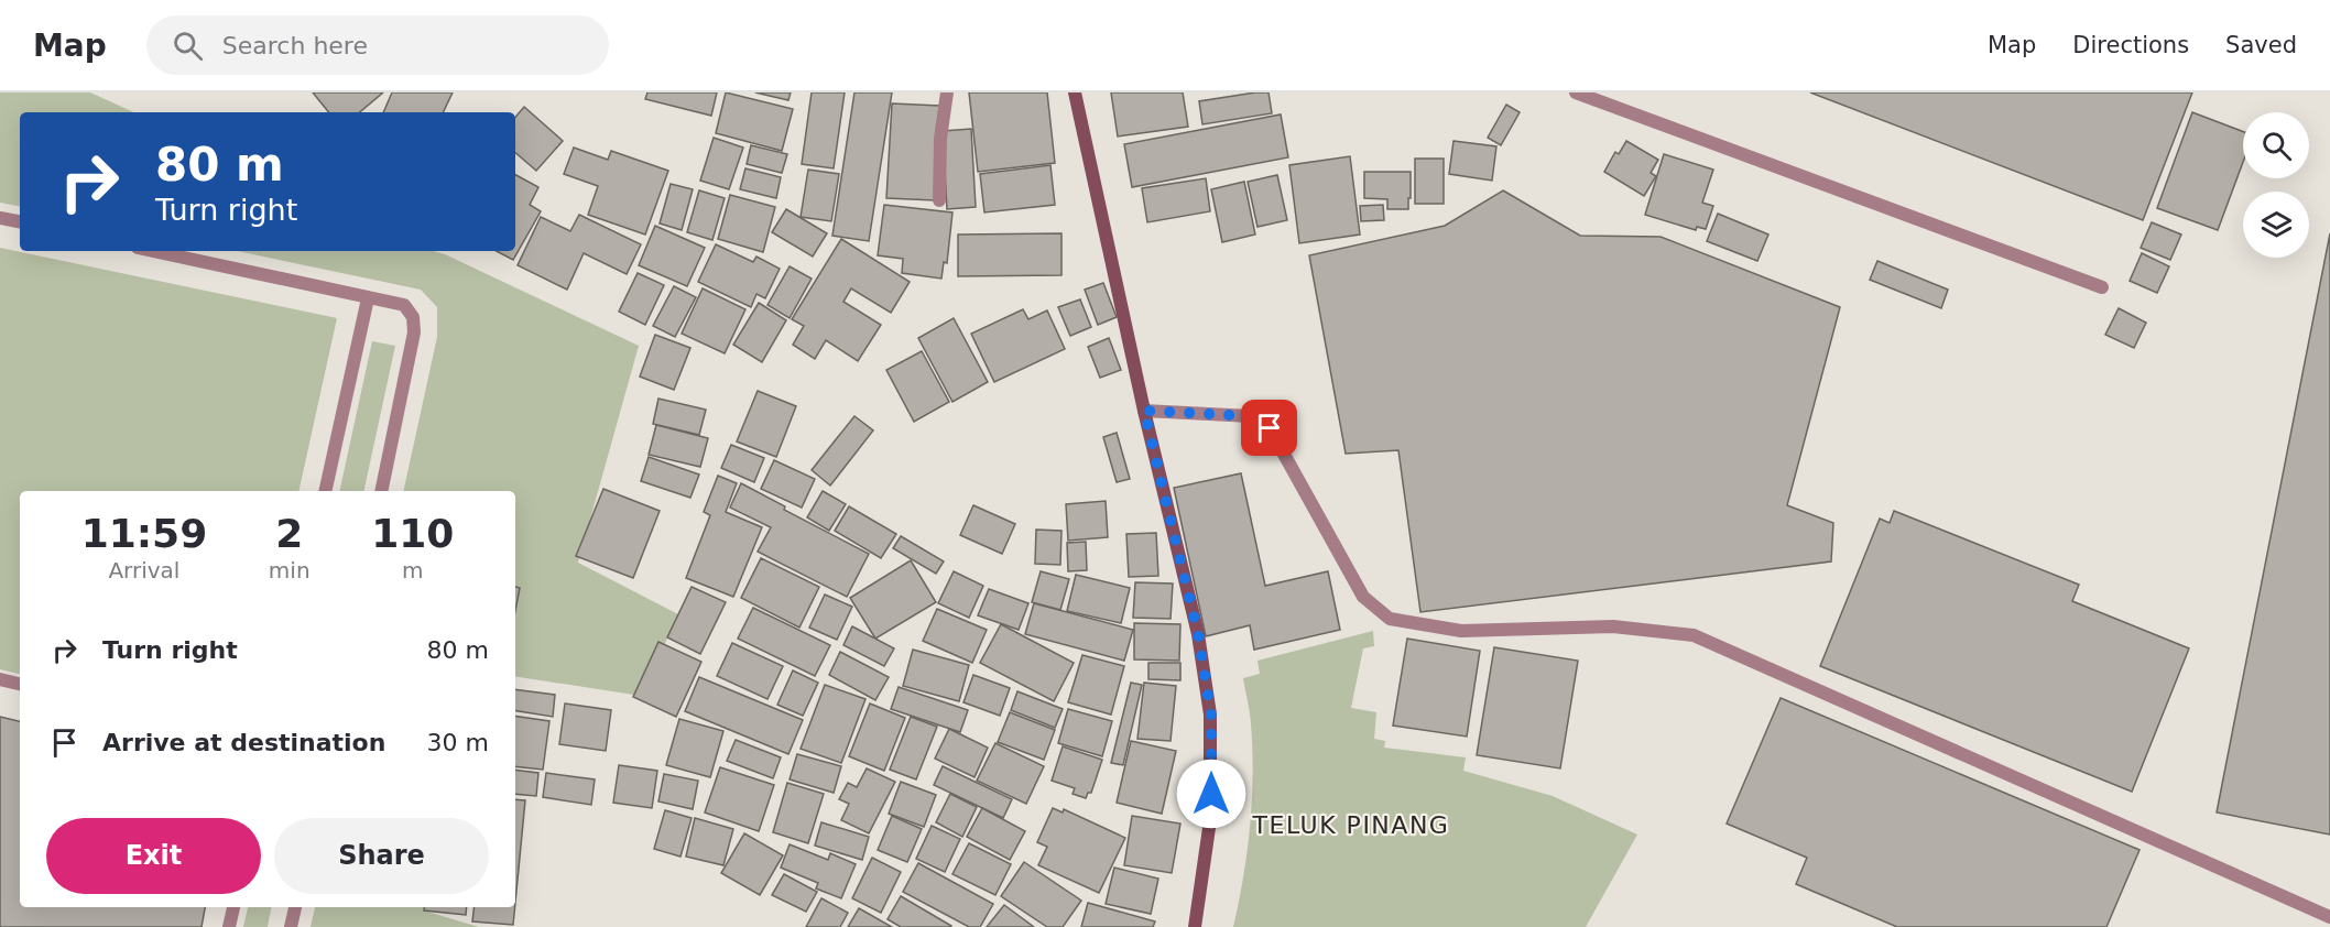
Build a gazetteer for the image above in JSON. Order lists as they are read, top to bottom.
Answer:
{
  "districts": ["TELUK PINANG"],
  "page": {
    "header": "Map",
    "search": "Search here",
    "nav": ["Map", "Directions", "Saved"],
    "turn": ["80 m", "Turn right"],
    "eta": [
      "11:59",
      "Arrival",
      "2",
      "min",
      "110",
      "m"
    ],
    "list": [
      {
        "name": "Turn right",
        "value": "80 m"
      },
      {
        "name": "Arrive at destination",
        "value": "30 m"
      }
    ],
    "buttons": ["Exit", "Share"]
  }
}
